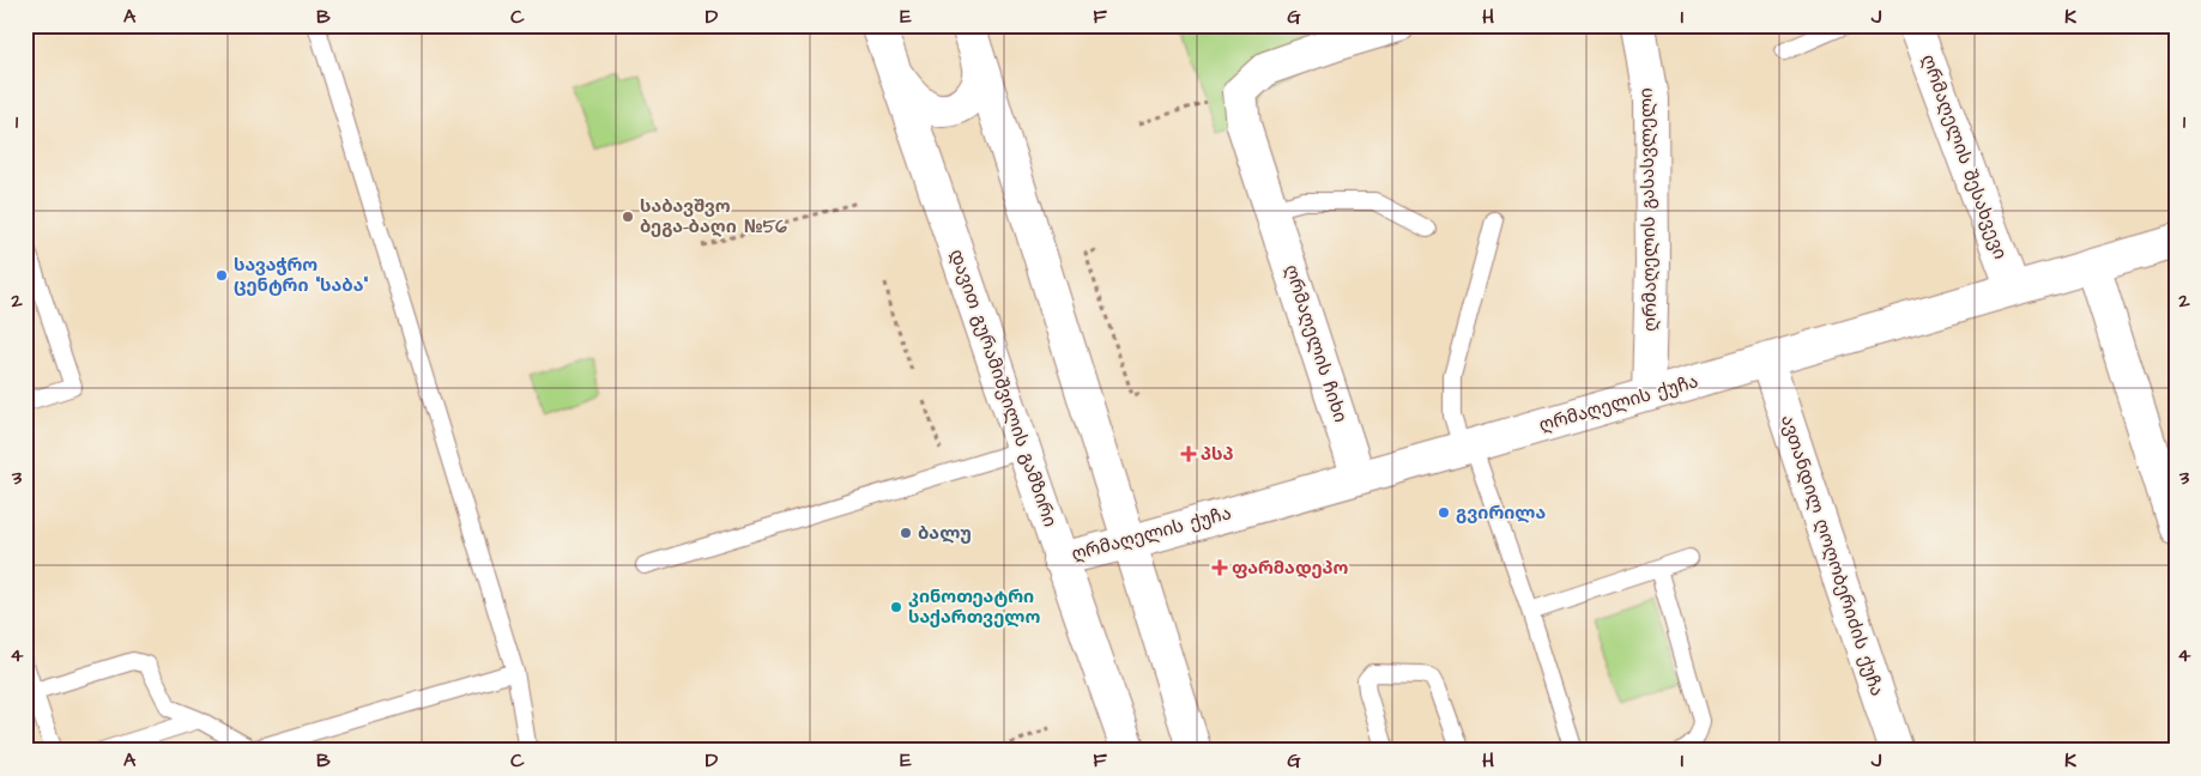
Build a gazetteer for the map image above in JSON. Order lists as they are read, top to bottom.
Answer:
{
  "streets": {
    "street": [
      "ღრმაღელის შესახვევი",
      "ღრმაღელის გასასვლელი",
      "ღრმაღელის ჩიხი",
      "დავით გურამიშვილის გამზირი",
      "ღრმაღელის ქუჩა",
      "ავთანდილ ღოღობერიძის ქუჩა"
    ]
  },
  "crossings": [
    ["ღრმაღელის შესახვევი", "ღრმაღელის ქუჩა"],
    ["ღრმაღელის გასასვლელი", "ღრმაღელის ქუჩა"],
    ["ღრმაღელის ჩიხი", "ღრმაღელის ქუჩა"],
    ["დავით გურამიშვილის გამზირი", "ღრმაღელის ქუჩა"],
    ["ღრმაღელის ქუჩა", "ავთანდილ ღოღობერიძის ქუჩა"]
  ],
  "places": {
    "other": [
      "საბავშვო ბეგა-ბაღი №56",
      "სავაჭრო ცენტრი \"საბა\"",
      "გვირილა",
      "ბალუ",
      "კინოთეატრი საქართველო"
    ],
    "health": ["პსპ", "ფარმადეპო"]
  },
  "grid": {
    "columns": [
      "A",
      "B",
      "C",
      "D",
      "E",
      "F",
      "G",
      "H",
      "I",
      "J",
      "K"
    ],
    "rows": [
      "1",
      "2",
      "3",
      "4"
    ]
  }
}
